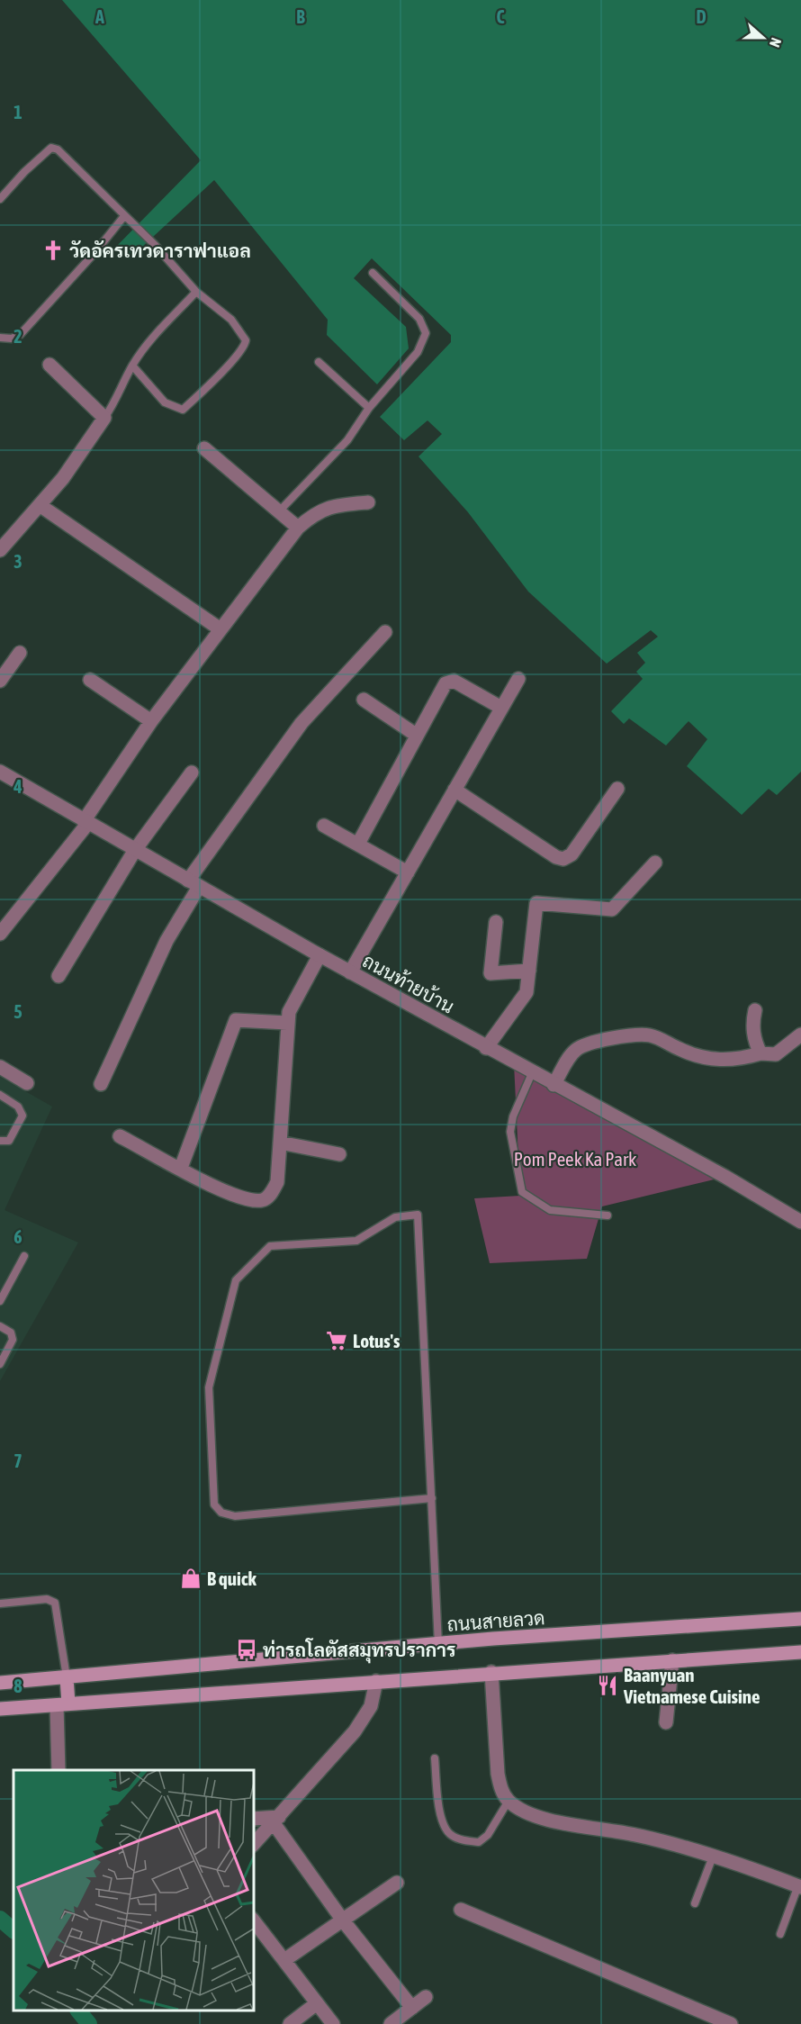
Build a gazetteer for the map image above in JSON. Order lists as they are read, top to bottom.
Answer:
{
  "streets": {
    "main road": ["ถนนสายลวด"],
    "street": ["ถนนท้ายบ้าน"]
  },
  "parks": ["Pom Peek Ka Park"],
  "places": {
    "church": ["วัดอัครเทวดาราฟาแอล"],
    "supermarket": ["Lotus's"],
    "shop": ["B quick"],
    "bus stop": ["ท่ารถโลตัสสมุทรปราการ"],
    "restaurant": ["Baanyuan Vietnamese Cuisine"]
  },
  "north": "right",
  "grid": {
    "columns": [
      "A",
      "B",
      "C",
      "D"
    ],
    "rows": [
      "1",
      "2",
      "3",
      "4",
      "5",
      "6",
      "7",
      "8"
    ]
  }
}
